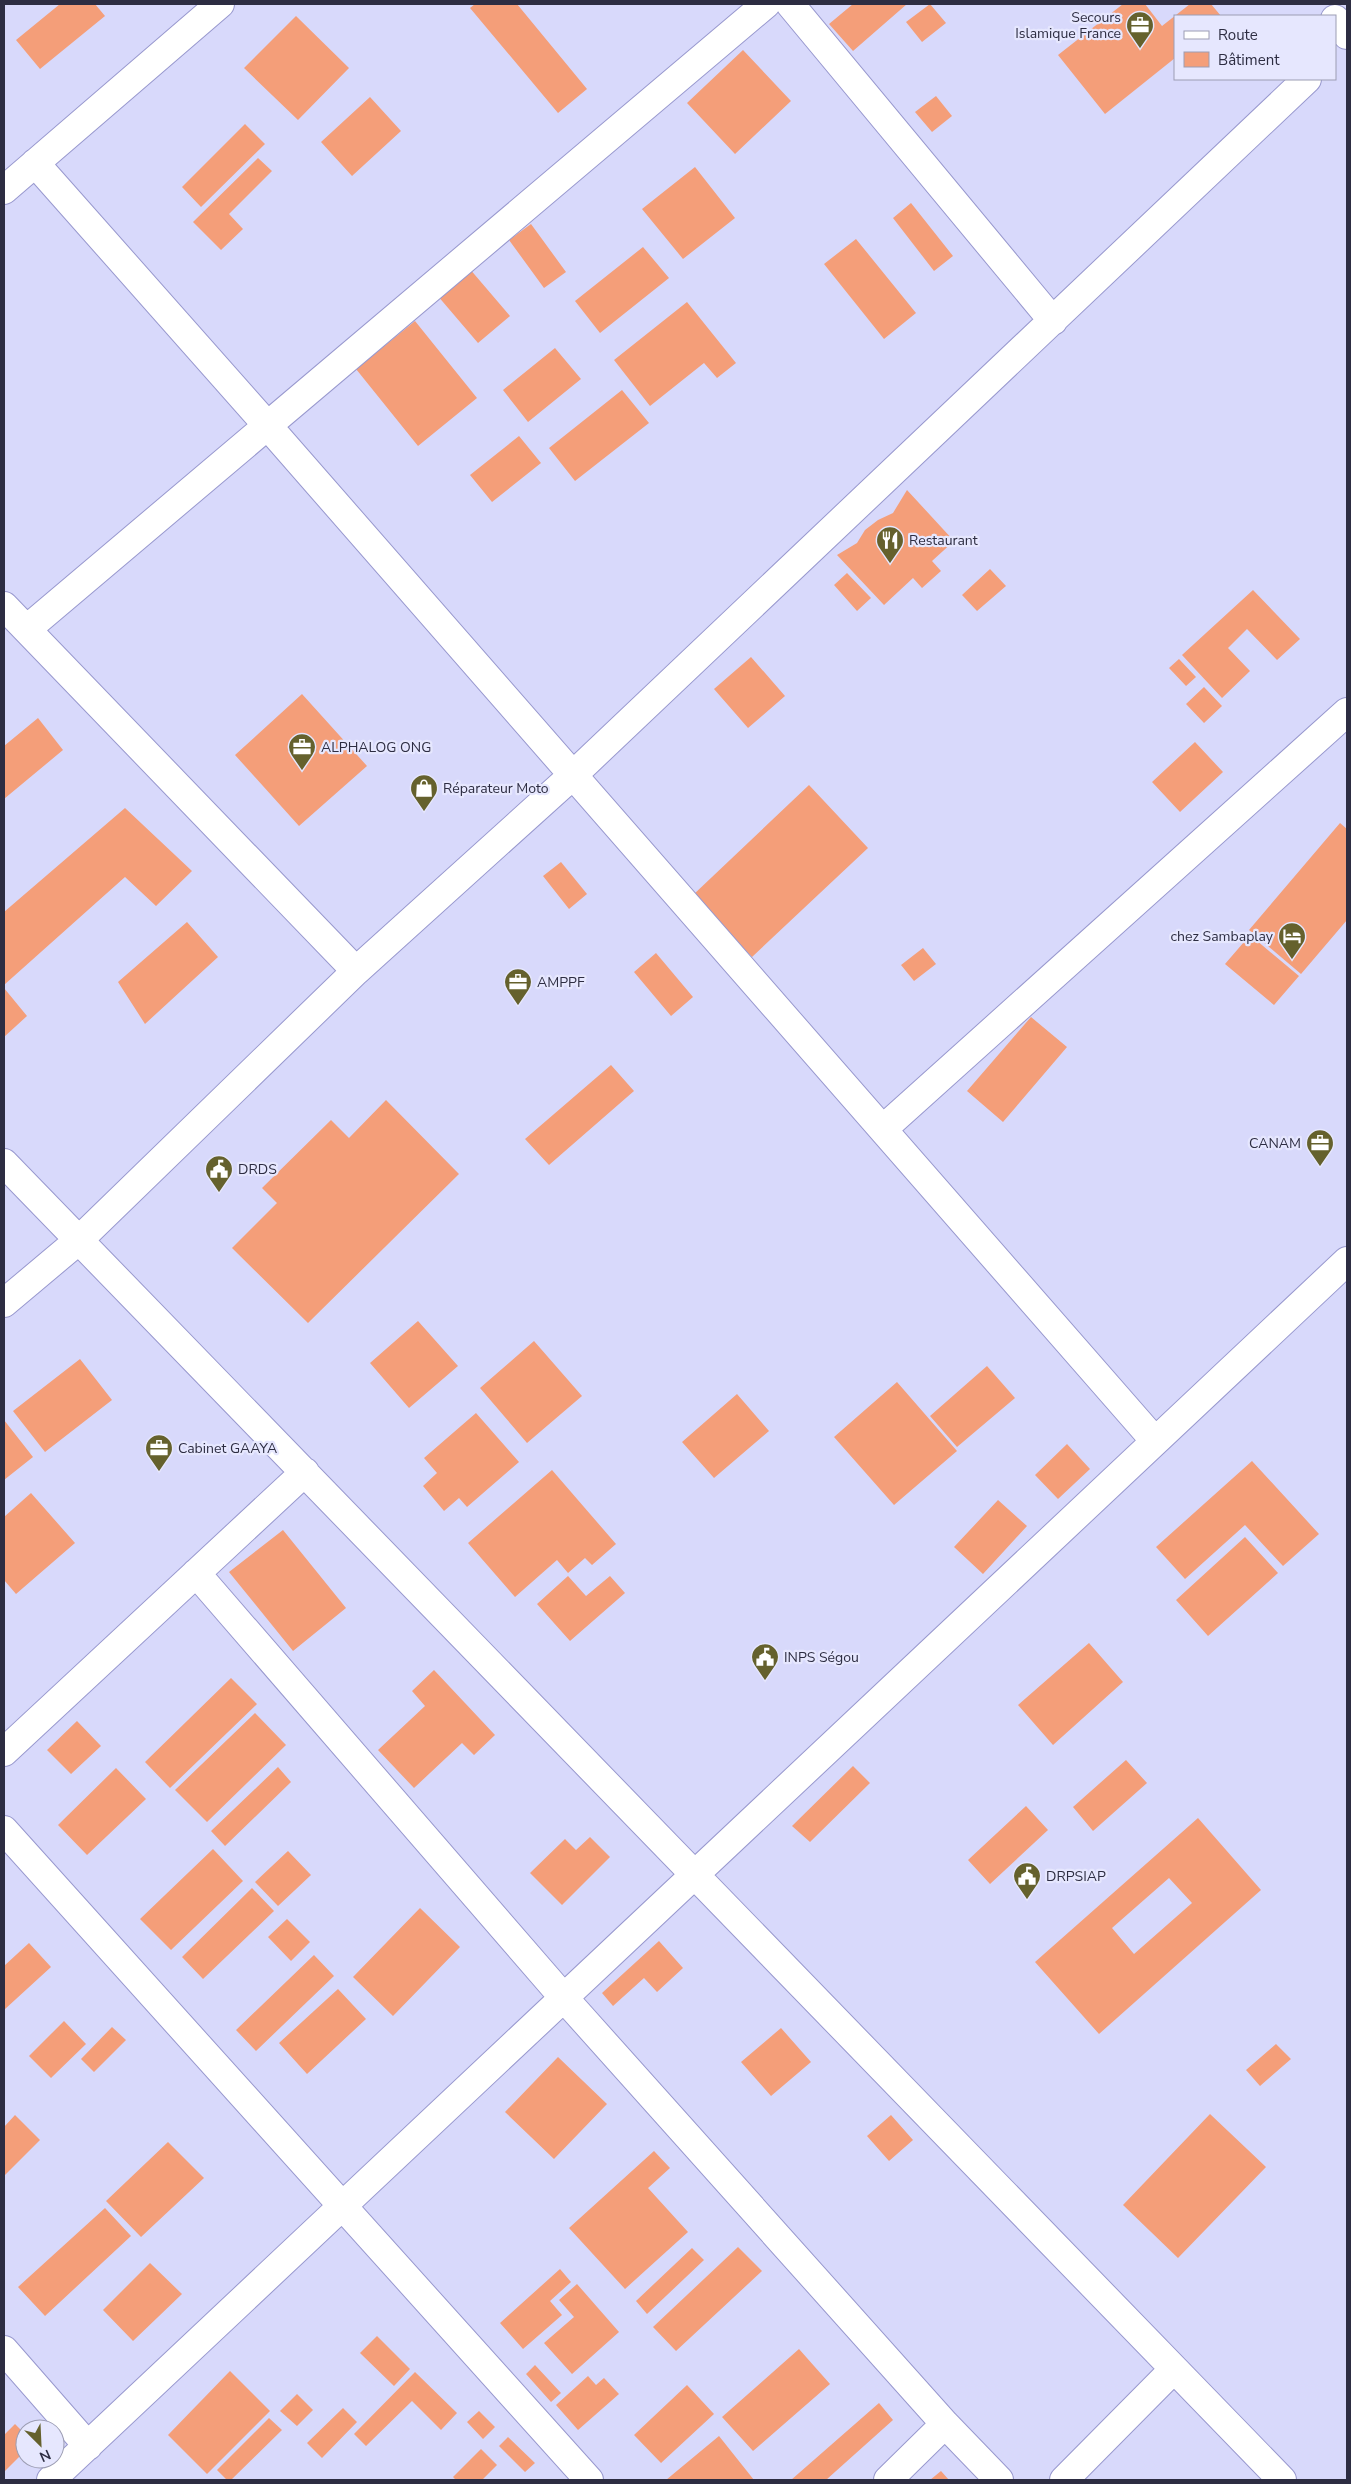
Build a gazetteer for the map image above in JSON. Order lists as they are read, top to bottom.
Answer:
{
  "places": {
    "office": [
      "Secours Islamique France",
      "ALPHALOG ONG",
      "AMPPF",
      "CANAM",
      "Cabinet GAAYA"
    ],
    "restaurant": ["Restaurant"],
    "shop": ["Réparateur Moto"],
    "hotel": ["chez Sambaplay"],
    "public building": ["DRDS", "INPS Ségou", "DRPSIAP"]
  },
  "legend": ["Route", "Bâtiment"],
  "north": "bottom right"
}
